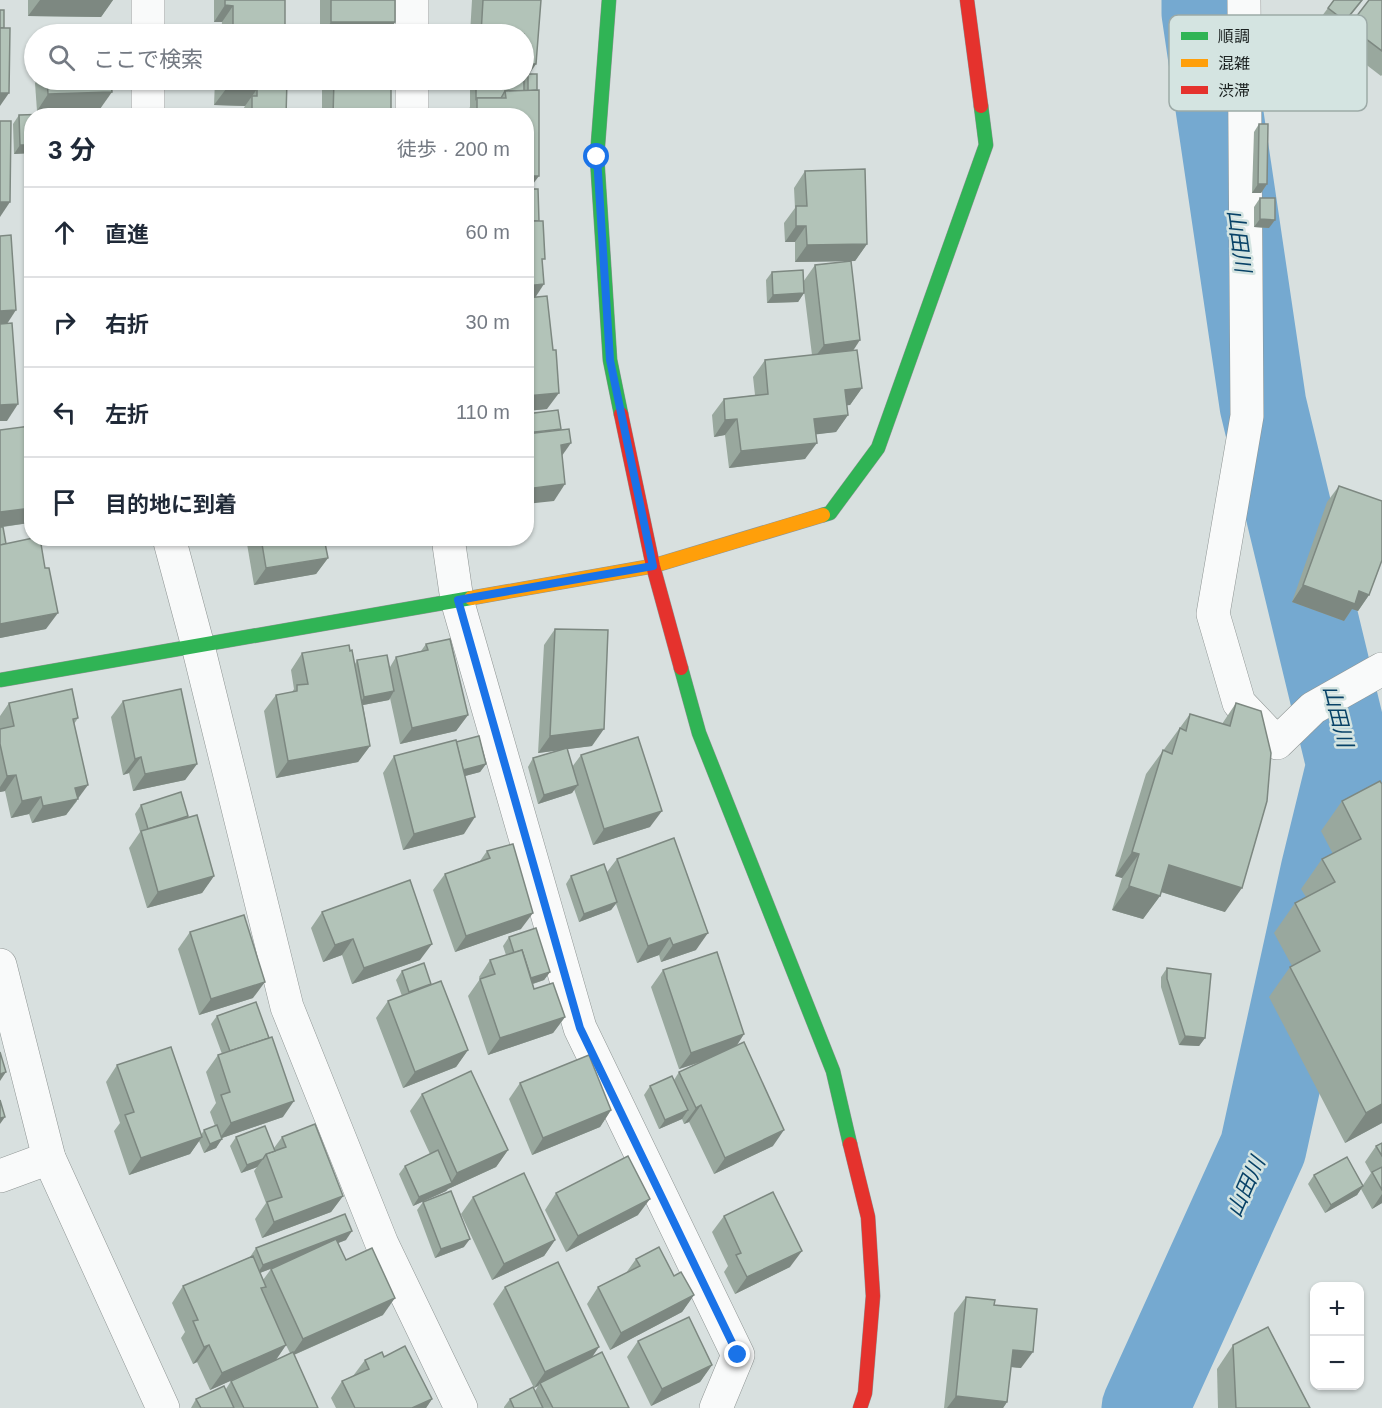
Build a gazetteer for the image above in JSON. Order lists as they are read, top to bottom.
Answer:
{
  "water": ["山田川"],
  "legend": ["順調", "混雑", "渋滞"],
  "page": {
    "search": "ここで検索",
    "heading": ["3 分", "徒歩 · 200 m"],
    "list": [
      ["直進", "60 m"],
      ["右折", "30 m"],
      ["左折", "110 m"],
      "目的地に到着"
    ],
    "map_buttons": ["+", "−"]
  }
}
